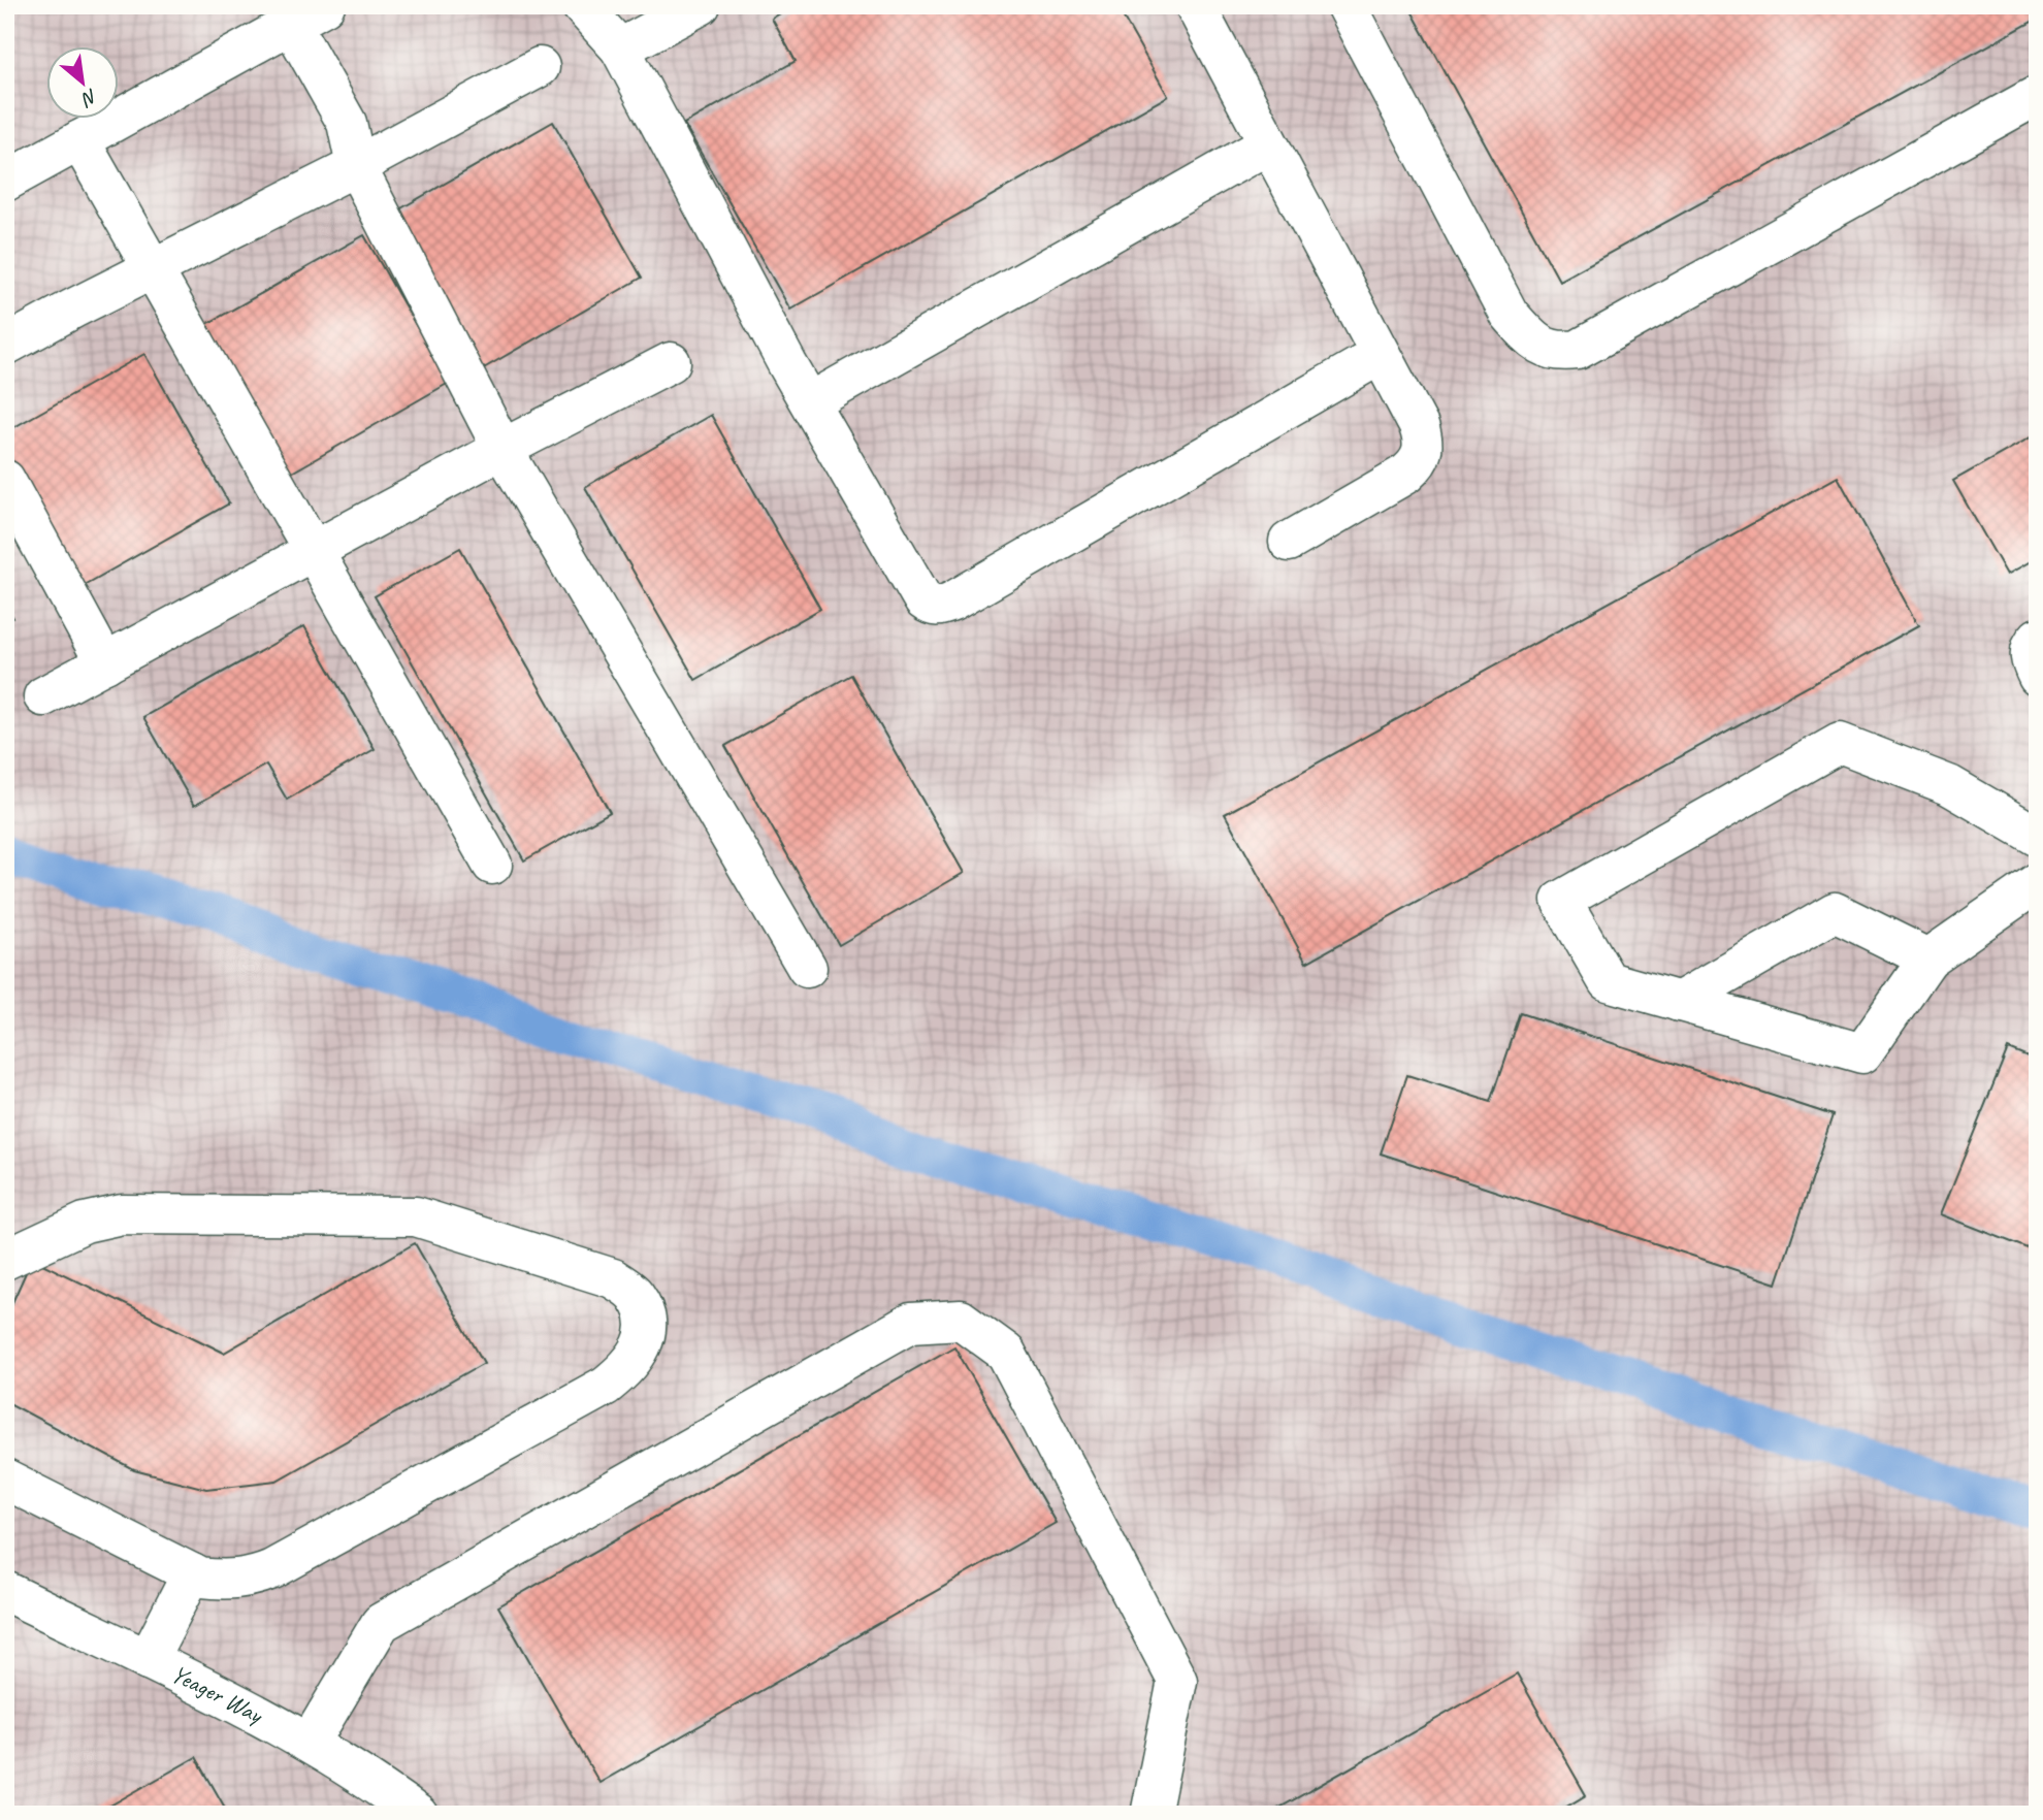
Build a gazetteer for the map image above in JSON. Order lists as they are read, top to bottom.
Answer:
{
  "streets": {
    "street": ["Yeager Way"]
  },
  "north": "bottom right"
}
